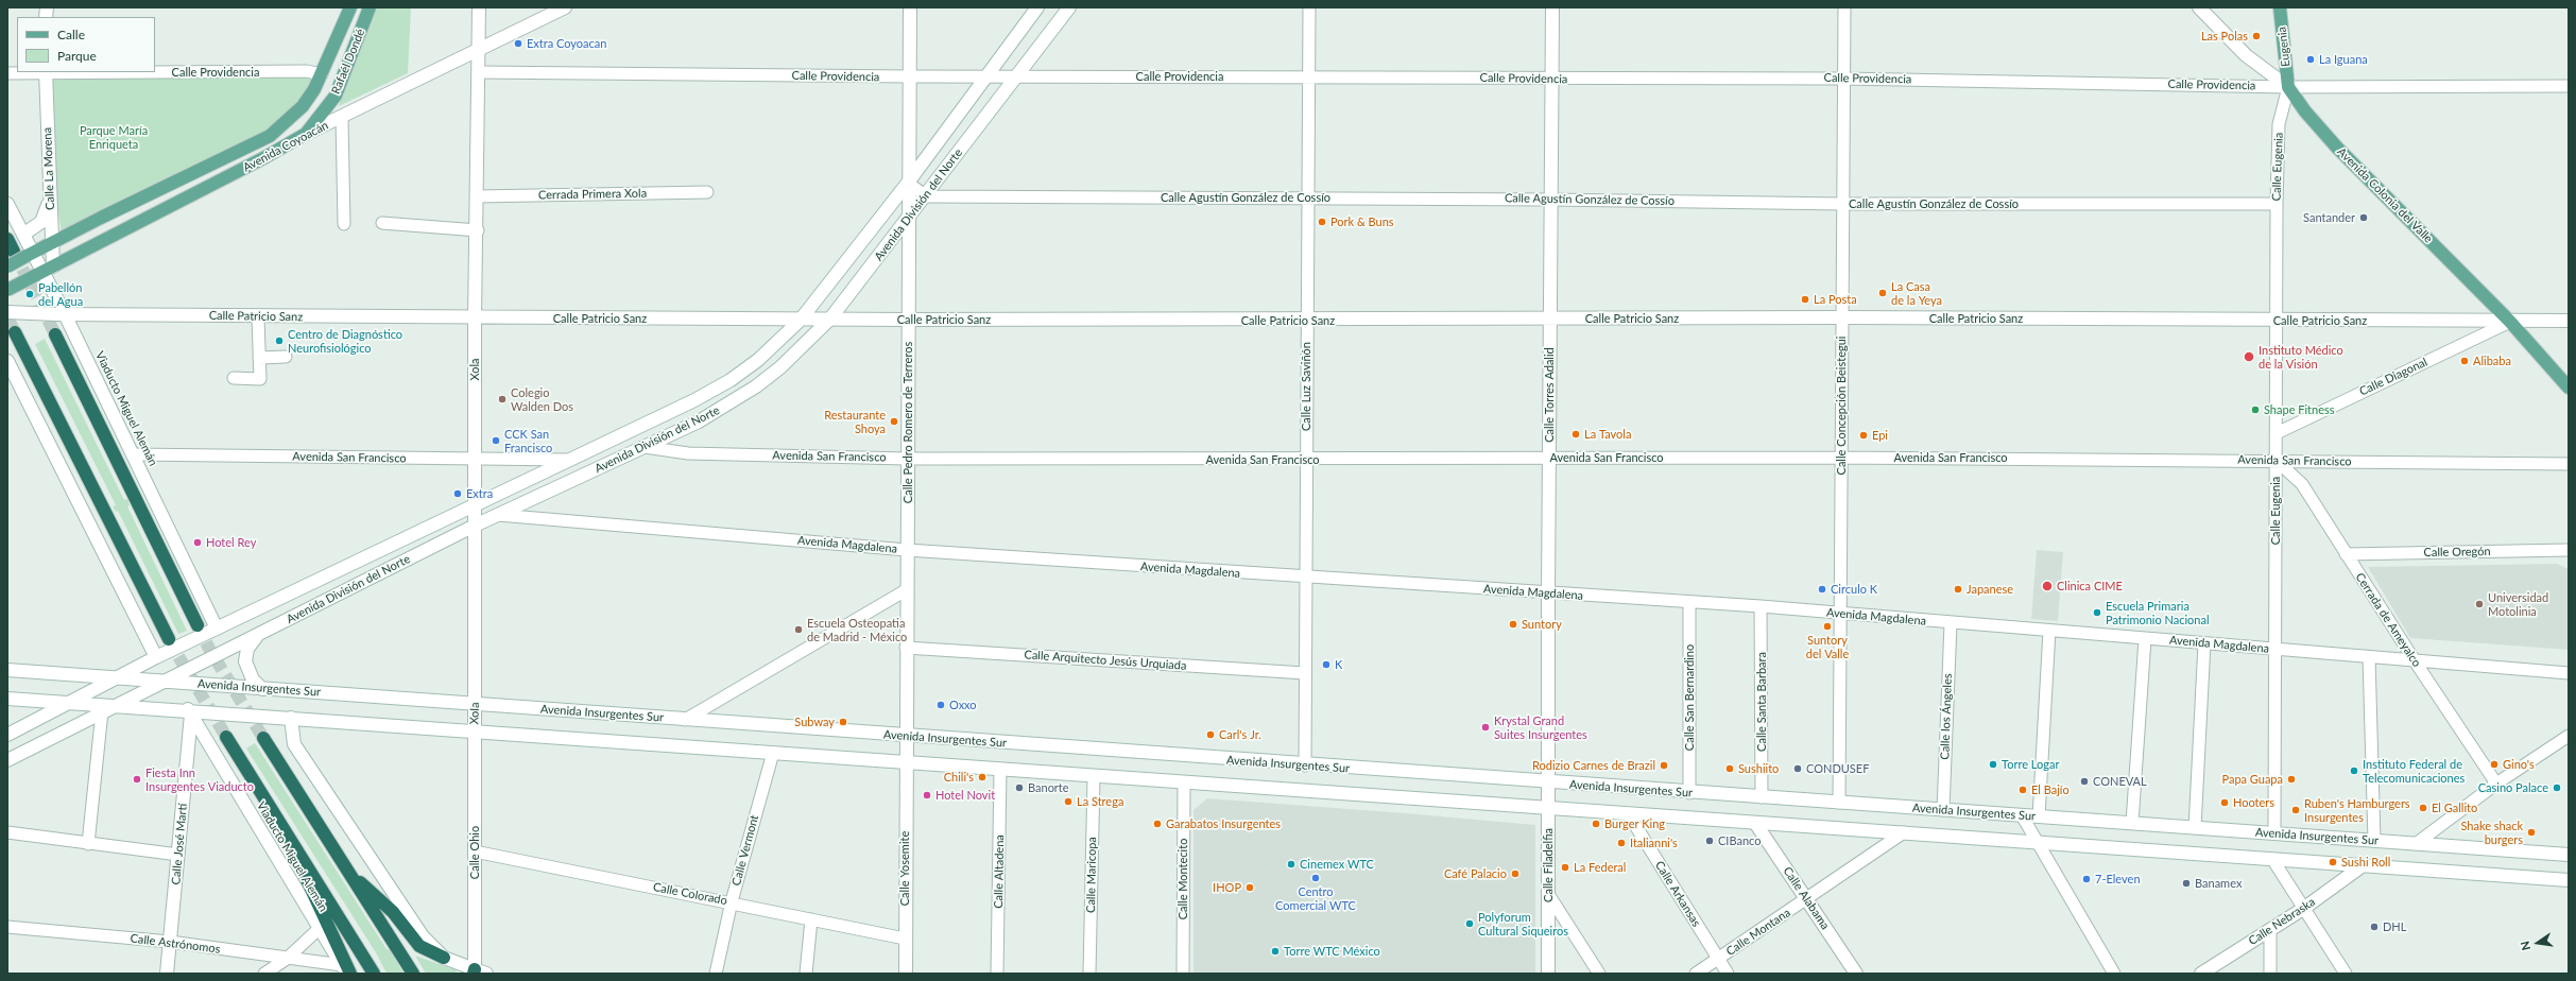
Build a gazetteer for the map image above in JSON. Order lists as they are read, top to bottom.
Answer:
{
  "streets": {
    "highway": ["Viaducto Miguel Alemán"],
    "main road": [
      "Eugenia",
      "Rafaél Dondé",
      "Avenida Coyoacán",
      "Calle La Morena",
      "Avenida Colonia del Valle",
      "Avenida División del Norte",
      "Calle Patricio Sanz",
      "Xola",
      "Calle Torres Adalid",
      "Calle Pedro Romero de Terreros",
      "Avenida Insurgentes Sur",
      "Calle José Martí",
      "Calle Ohio",
      "Calle Filadelfia",
      "Calle Yosemite",
      "Calle Alabama",
      "Calle Nebraska"
    ],
    "street": [
      "Calle Providencia",
      "Calle Eugenia",
      "Cerrada Primera Xola",
      "Calle Agustín González de Cossío",
      "Calle Diagonal",
      "Calle Luz Saviñón",
      "Calle Concepción Beistegui",
      "Avenida San Francisco",
      "Avenida Magdalena",
      "Calle Oregón",
      "Cerrada de Ameyalco",
      "Calle Arquitecto Jesús Urquiada",
      "Calle San Bernardino",
      "Calle Santa Barbara",
      "Calle los Ángeles",
      "Calle Vermont",
      "Calle Altadena",
      "Calle Maricopa",
      "Calle Montecito",
      "Calle Colorado",
      "Calle Arkansas",
      "Calle Montana",
      "Calle Astrónomos"
    ]
  },
  "crossings": [
    ["Eugenia", "Calle Providencia"],
    ["Eugenia", "Calle Eugenia"],
    ["Eugenia", "Avenida Colonia del Valle"],
    ["Rafaél Dondé", "Calle Providencia"],
    ["Rafaél Dondé", "Avenida Coyoacán"],
    ["Calle Providencia", "Calle Eugenia"],
    ["Calle Providencia", "Calle La Morena"],
    ["Calle Providencia", "Avenida Colonia del Valle"],
    ["Calle Providencia", "Avenida División del Norte"],
    ["Calle Providencia", "Xola"],
    ["Calle Providencia", "Calle Luz Saviñón"],
    ["Calle Providencia", "Calle Torres Adalid"],
    ["Calle Providencia", "Calle Concepción Beistegui"],
    ["Calle Providencia", "Calle Pedro Romero de Terreros"],
    ["Avenida Coyoacán", "Calle La Morena"],
    ["Avenida Coyoacán", "Xola"],
    ["Avenida Coyoacán", "Viaducto Miguel Alemán"],
    ["Calle Eugenia", "Avenida Colonia del Valle"],
    ["Calle Eugenia", "Calle Agustín González de Cossío"],
    ["Calle Eugenia", "Calle Patricio Sanz"],
    ["Calle Eugenia", "Calle Diagonal"],
    ["Calle Eugenia", "Avenida San Francisco"],
    ["Calle Eugenia", "Avenida Magdalena"],
    ["Calle Eugenia", "Cerrada de Ameyalco"],
    ["Calle Eugenia", "Avenida Insurgentes Sur"],
    ["Calle La Morena", "Viaducto Miguel Alemán"],
    ["Cerrada Primera Xola", "Xola"],
    ["Avenida Colonia del Valle", "Calle Patricio Sanz"],
    ["Avenida Colonia del Valle", "Calle Diagonal"],
    ["Calle Agustín González de Cossío", "Avenida División del Norte"],
    ["Calle Agustín González de Cossío", "Calle Luz Saviñón"],
    ["Calle Agustín González de Cossío", "Calle Torres Adalid"],
    ["Calle Agustín González de Cossío", "Calle Concepción Beistegui"],
    ["Avenida División del Norte", "Calle Patricio Sanz"],
    ["Avenida División del Norte", "Xola"],
    ["Avenida División del Norte", "Viaducto Miguel Alemán"],
    ["Avenida División del Norte", "Calle Pedro Romero de Terreros"],
    ["Avenida División del Norte", "Avenida San Francisco"],
    ["Avenida División del Norte", "Avenida Magdalena"],
    ["Avenida División del Norte", "Avenida Insurgentes Sur"],
    ["Calle Patricio Sanz", "Xola"],
    ["Calle Patricio Sanz", "Calle Diagonal"],
    ["Calle Patricio Sanz", "Calle Luz Saviñón"],
    ["Calle Patricio Sanz", "Calle Torres Adalid"],
    ["Calle Patricio Sanz", "Calle Concepción Beistegui"],
    ["Calle Patricio Sanz", "Viaducto Miguel Alemán"],
    ["Calle Patricio Sanz", "Calle Pedro Romero de Terreros"],
    ["Xola", "Avenida San Francisco"],
    ["Xola", "Avenida Insurgentes Sur"],
    ["Xola", "Calle Ohio"],
    ["Calle Luz Saviñón", "Avenida San Francisco"],
    ["Calle Luz Saviñón", "Avenida Magdalena"],
    ["Calle Luz Saviñón", "Calle Arquitecto Jesús Urquiada"],
    ["Calle Luz Saviñón", "Avenida Insurgentes Sur"],
    ["Calle Torres Adalid", "Avenida San Francisco"],
    ["Calle Torres Adalid", "Avenida Magdalena"],
    ["Calle Torres Adalid", "Avenida Insurgentes Sur"],
    ["Calle Torres Adalid", "Calle Filadelfia"],
    ["Calle Concepción Beistegui", "Avenida San Francisco"],
    ["Calle Concepción Beistegui", "Avenida Magdalena"],
    ["Calle Concepción Beistegui", "Avenida Insurgentes Sur"],
    ["Viaducto Miguel Alemán", "Avenida San Francisco"],
    ["Viaducto Miguel Alemán", "Calle José Martí"],
    ["Viaducto Miguel Alemán", "Calle Astrónomos"],
    ["Calle Pedro Romero de Terreros", "Avenida San Francisco"],
    ["Calle Pedro Romero de Terreros", "Avenida Magdalena"],
    ["Calle Pedro Romero de Terreros", "Calle Arquitecto Jesús Urquiada"],
    ["Calle Pedro Romero de Terreros", "Avenida Insurgentes Sur"],
    ["Calle Pedro Romero de Terreros", "Calle Yosemite"],
    ["Avenida San Francisco", "Cerrada de Ameyalco"],
    ["Avenida Magdalena", "Cerrada de Ameyalco"],
    ["Avenida Magdalena", "Calle San Bernardino"],
    ["Avenida Magdalena", "Calle Santa Barbara"],
    ["Avenida Magdalena", "Calle los Ángeles"],
    ["Calle Oregón", "Cerrada de Ameyalco"],
    ["Avenida Insurgentes Sur", "Calle San Bernardino"],
    ["Avenida Insurgentes Sur", "Calle Santa Barbara"],
    ["Avenida Insurgentes Sur", "Calle los Ángeles"],
    ["Avenida Insurgentes Sur", "Calle Filadelfia"],
    ["Calle José Martí", "Calle Astrónomos"],
    ["Calle Vermont", "Calle Colorado"],
    ["Calle Ohio", "Calle Colorado"],
    ["Calle Yosemite", "Calle Colorado"],
    ["Calle Arkansas", "Calle Montana"],
    ["Calle Alabama", "Calle Montana"]
  ],
  "parks": ["Parque María Enriqueta"],
  "places": [
    "Las Polas",
    "Extra Coyoacan",
    "La Iguana",
    "Santander",
    "Pork & Buns",
    "La Casa de la Yeya",
    "Pabellón del Agua",
    "La Posta",
    "Centro de Diagnóstico Neurofisiológico",
    "Instituto Médico de la Visión",
    "Alibaba",
    "Colegio Walden Dos",
    "Shape Fitness",
    "Restaurante Shoya",
    "La Tavola",
    "Epi",
    "CCK San Francisco",
    "Extra",
    "Hotel Rey",
    "Clinica CIME",
    "Circulo K",
    "Japanese",
    "Universidad Motolinia",
    "Escuela Primaria Patrimonio Nacional",
    "Suntory",
    "Suntory del Valle",
    "Escuela Osteopatia de Madrid - México",
    "K",
    "Oxxo",
    "Subway",
    "Krystal Grand Suites Insurgentes",
    "Carl's Jr.",
    "Torre Logar",
    "Gino's",
    "Rodizio Carnes de Brazil",
    "Sushiito",
    "CONDUSEF",
    "Instituto Federal de Telecomunicaciones",
    "Chili's",
    "Fiesta Inn Insurgentes Viaducto",
    "Papa Guapa",
    "CONEVAL",
    "Banorte",
    "Casino Palace",
    "El Bajío",
    "Hotel Novit",
    "La Strega",
    "Hooters",
    "El Gallito",
    "Ruben's Hamburgers Insurgentes",
    "Garabatos Insurgentes",
    "Burger King",
    "Shake shack burgers",
    "CIBanco",
    "Italianni's",
    "Sushi Roll",
    "Cinemex WTC",
    "La Federal",
    "Café Palacio",
    "Centro Comercial WTC",
    "7-Eleven",
    "Banamex",
    "IHOP",
    "Polyforum Cultural Siqueiros",
    "DHL",
    "Torre WTC México"
  ],
  "legend": ["Calle", "Parque"],
  "north": "left"
}
